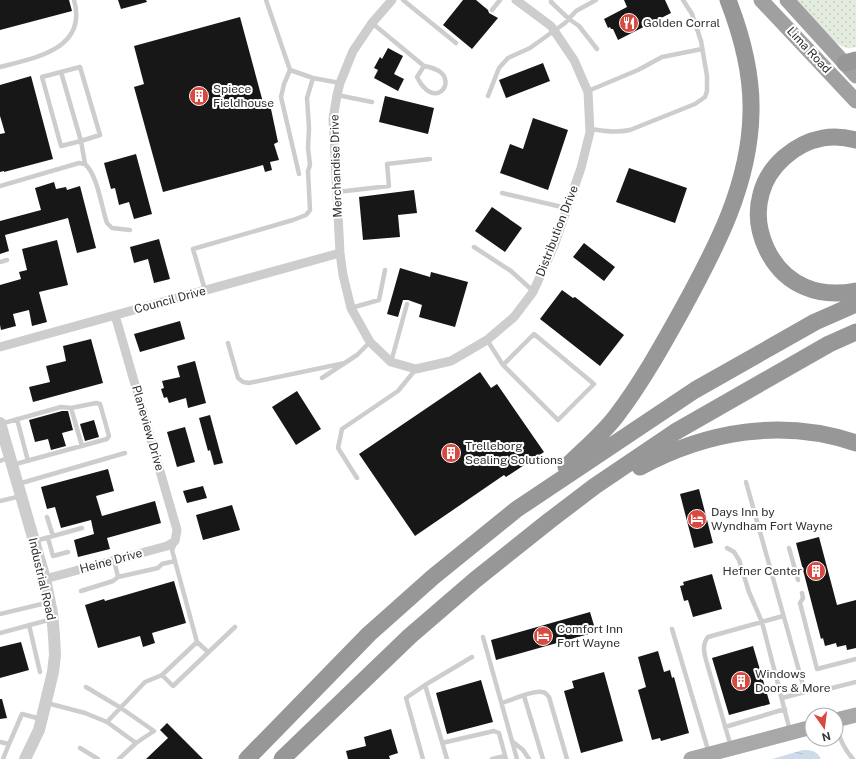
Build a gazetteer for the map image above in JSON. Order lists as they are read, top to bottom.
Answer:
{
  "streets": {
    "highway": ["Lima Road"],
    "street": [
      "Merchandise Drive",
      "Distribution Drive",
      "Council Drive",
      "Planeview Drive",
      "Heine Drive",
      "Industrial Road"
    ]
  },
  "crossings": [
    ["Merchandise Drive", "Distribution Drive"],
    ["Merchandise Drive", "Council Drive"],
    ["Distribution Drive", "Council Drive"],
    ["Council Drive", "Planeview Drive"],
    ["Planeview Drive", "Heine Drive"],
    ["Heine Drive", "Industrial Road"]
  ],
  "places": {
    "restaurant": ["Golden Corral"],
    "building": [
      "Spiece Fieldhouse",
      "Trelleborg Sealing Solutions",
      "Hefner Center",
      "Windows Doors & More"
    ],
    "hotel": ["Days Inn by Wyndham Fort Wayne", "Comfort Inn Fort Wayne"]
  },
  "north": "bottom"
}
